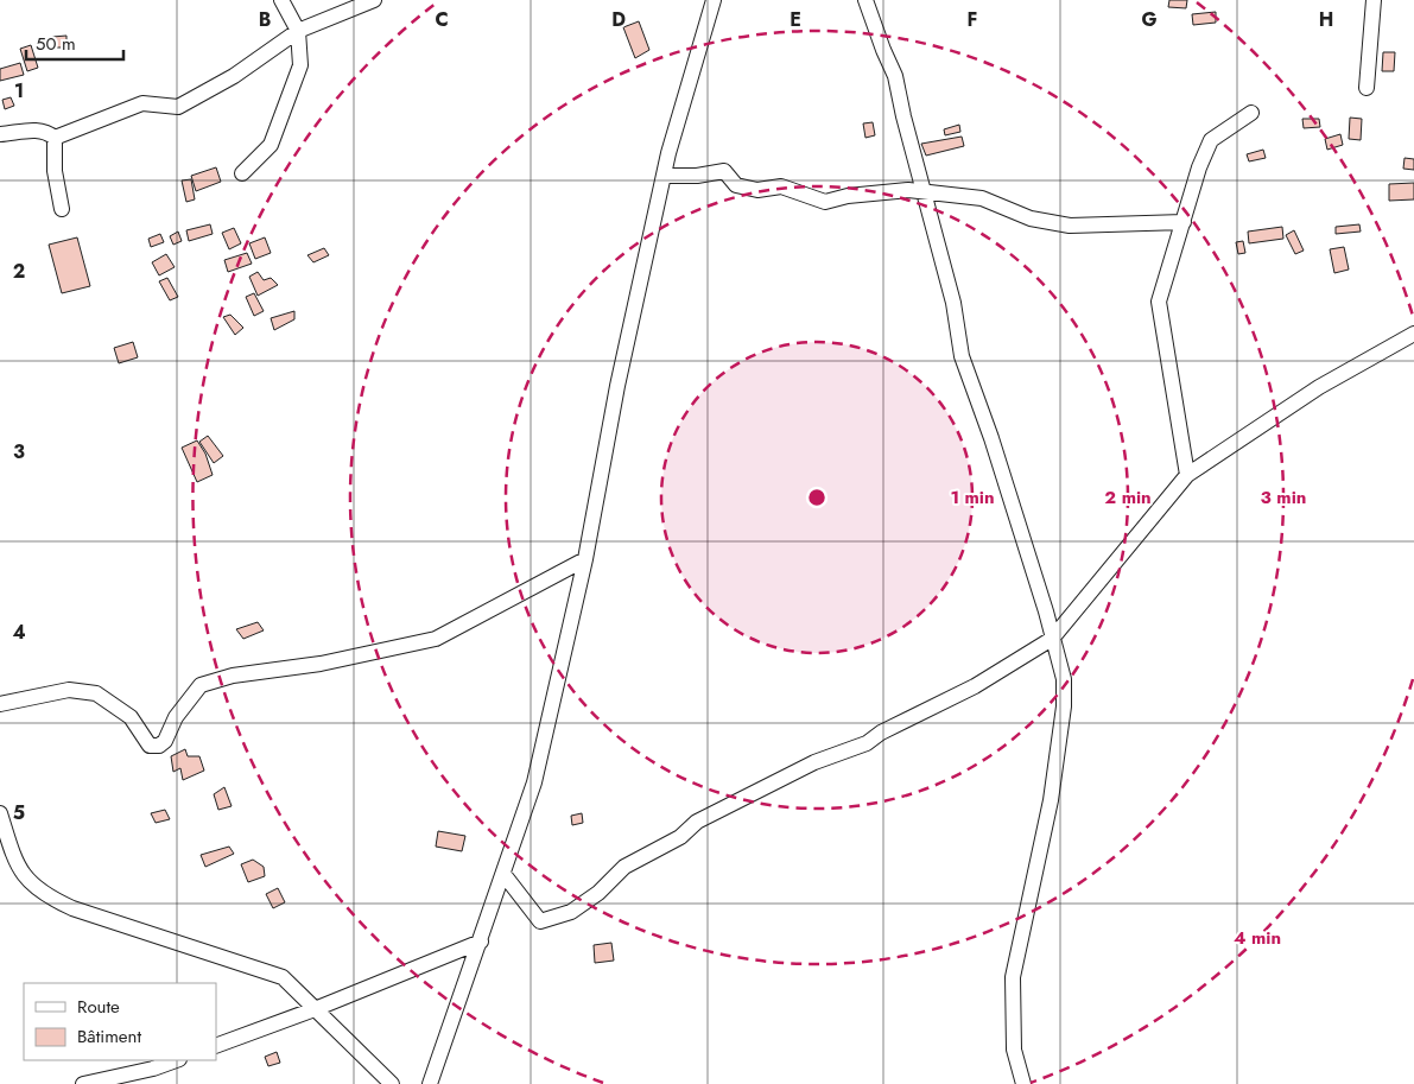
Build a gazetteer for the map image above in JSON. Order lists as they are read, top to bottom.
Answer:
{
  "legend": ["Route", "Bâtiment"],
  "scale_bar": "50 m",
  "grid": {
    "columns": [
      "B",
      "C",
      "D",
      "E",
      "F",
      "G",
      "H"
    ],
    "rows": [
      "1",
      "2",
      "3",
      "4",
      "5"
    ]
  },
  "rings": [
    "1 min",
    "2 min",
    "3 min",
    "4 min"
  ]
}
